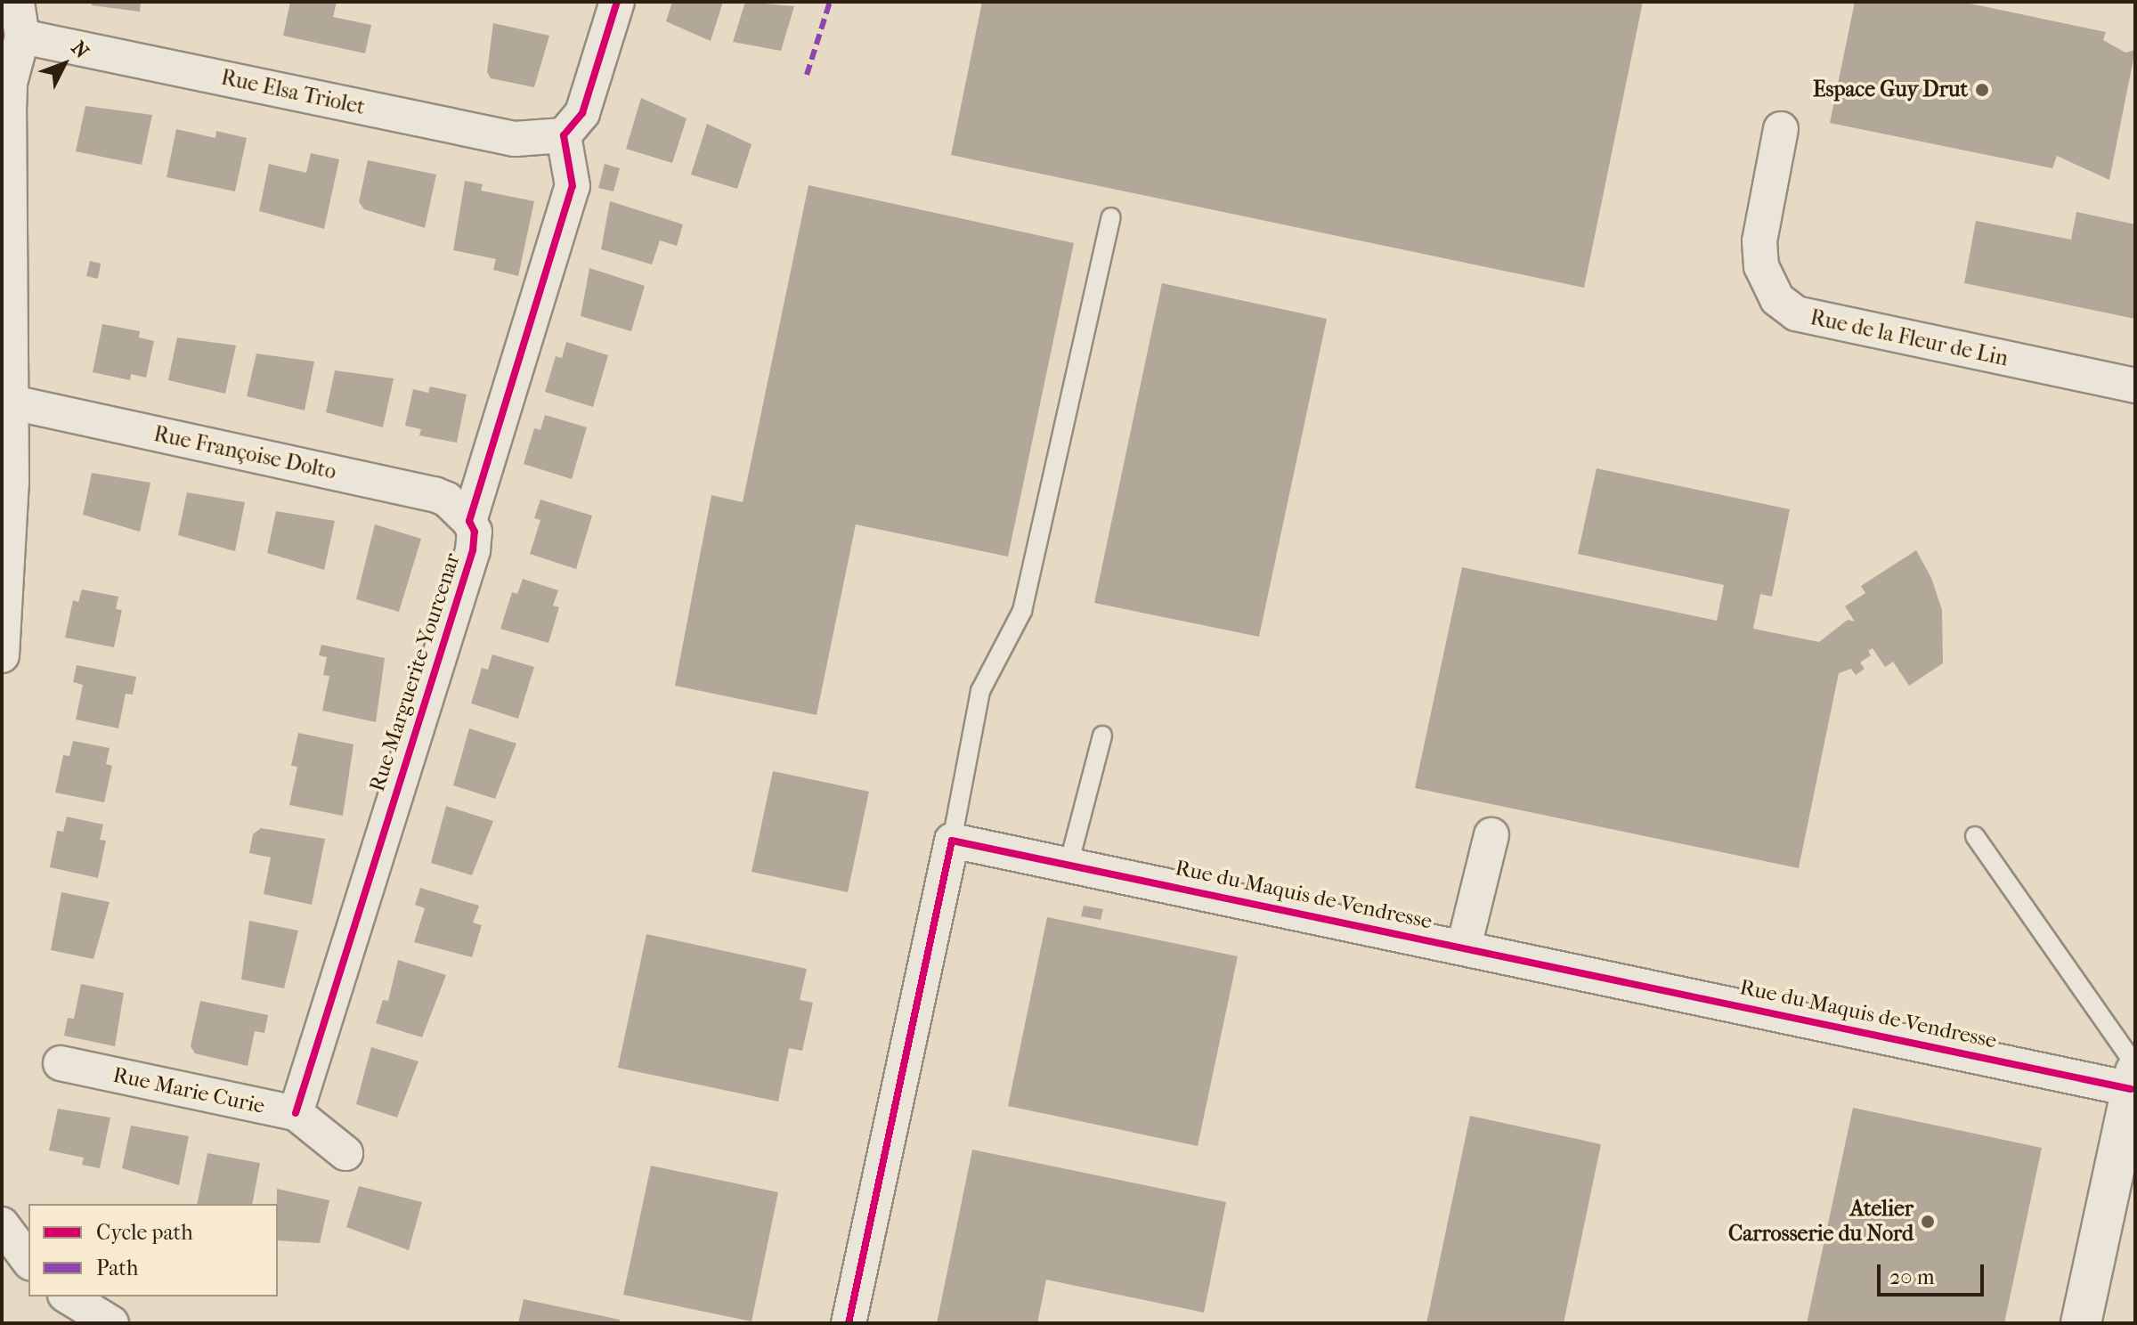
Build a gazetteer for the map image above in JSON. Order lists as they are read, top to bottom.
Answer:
{
  "streets": {
    "street": [
      "Rue Elsa Triolet",
      "Rue de la Fleur de Lin",
      "Rue Françoise Dolto",
      "Rue Marguerite Yourcenar",
      "Rue du Maquis de Vendresse",
      "Rue Marie Curie"
    ]
  },
  "crossings": [
    ["Rue Elsa Triolet", "Rue Marguerite Yourcenar"],
    ["Rue Françoise Dolto", "Rue Marguerite Yourcenar"],
    ["Rue Marguerite Yourcenar", "Rue Marie Curie"]
  ],
  "places": ["Espace Guy Drut", "Atelier Carrosserie du Nord"],
  "legend": ["Cycle path", "Path"],
  "scale_bar": "20 m",
  "north": "top right"
}
